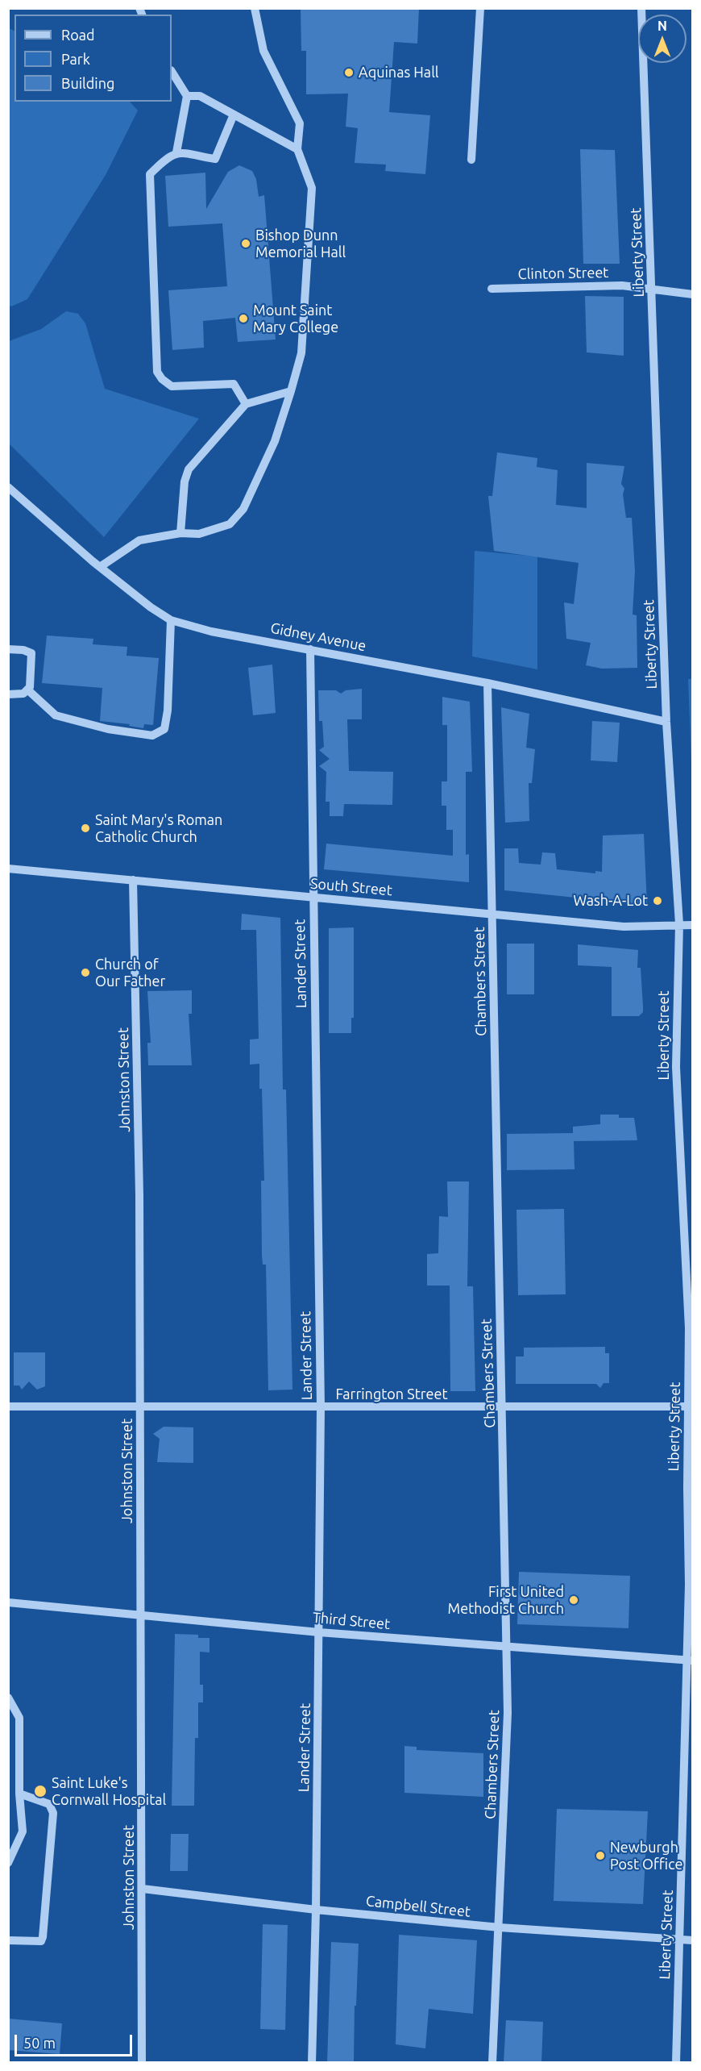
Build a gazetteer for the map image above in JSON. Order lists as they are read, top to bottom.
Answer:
{
  "streets": {
    "street": [
      "Liberty Street",
      "Clinton Street",
      "Gidney Avenue",
      "South Street",
      "Lander Street",
      "Chambers Street",
      "Johnston Street",
      "Farrington Street",
      "Third Street",
      "Campbell Street"
    ]
  },
  "crossings": [
    ["Liberty Street", "Clinton Street"],
    ["Liberty Street", "Gidney Avenue"],
    ["Liberty Street", "South Street"],
    ["Liberty Street", "Farrington Street"],
    ["Liberty Street", "Third Street"],
    ["Liberty Street", "Campbell Street"],
    ["Gidney Avenue", "Lander Street"],
    ["Gidney Avenue", "Chambers Street"],
    ["South Street", "Lander Street"],
    ["South Street", "Chambers Street"],
    ["South Street", "Johnston Street"],
    ["Lander Street", "Farrington Street"],
    ["Lander Street", "Third Street"],
    ["Lander Street", "Campbell Street"],
    ["Chambers Street", "Farrington Street"],
    ["Chambers Street", "Third Street"],
    ["Chambers Street", "Campbell Street"],
    ["Johnston Street", "Farrington Street"],
    ["Johnston Street", "Third Street"],
    ["Johnston Street", "Campbell Street"]
  ],
  "places": [
    "Aquinas Hall",
    "Bishop Dunn Memorial Hall",
    "Mount Saint Mary College",
    "Saint Mary's Roman Catholic Church",
    "Wash-A-Lot",
    "Church of Our Father",
    "First United Methodist Church",
    "Saint Luke's Cornwall Hospital",
    "Newburgh Post Office"
  ],
  "legend": ["Road", "Park", "Building"],
  "scale_bar": "50 m",
  "north": "top"
}
